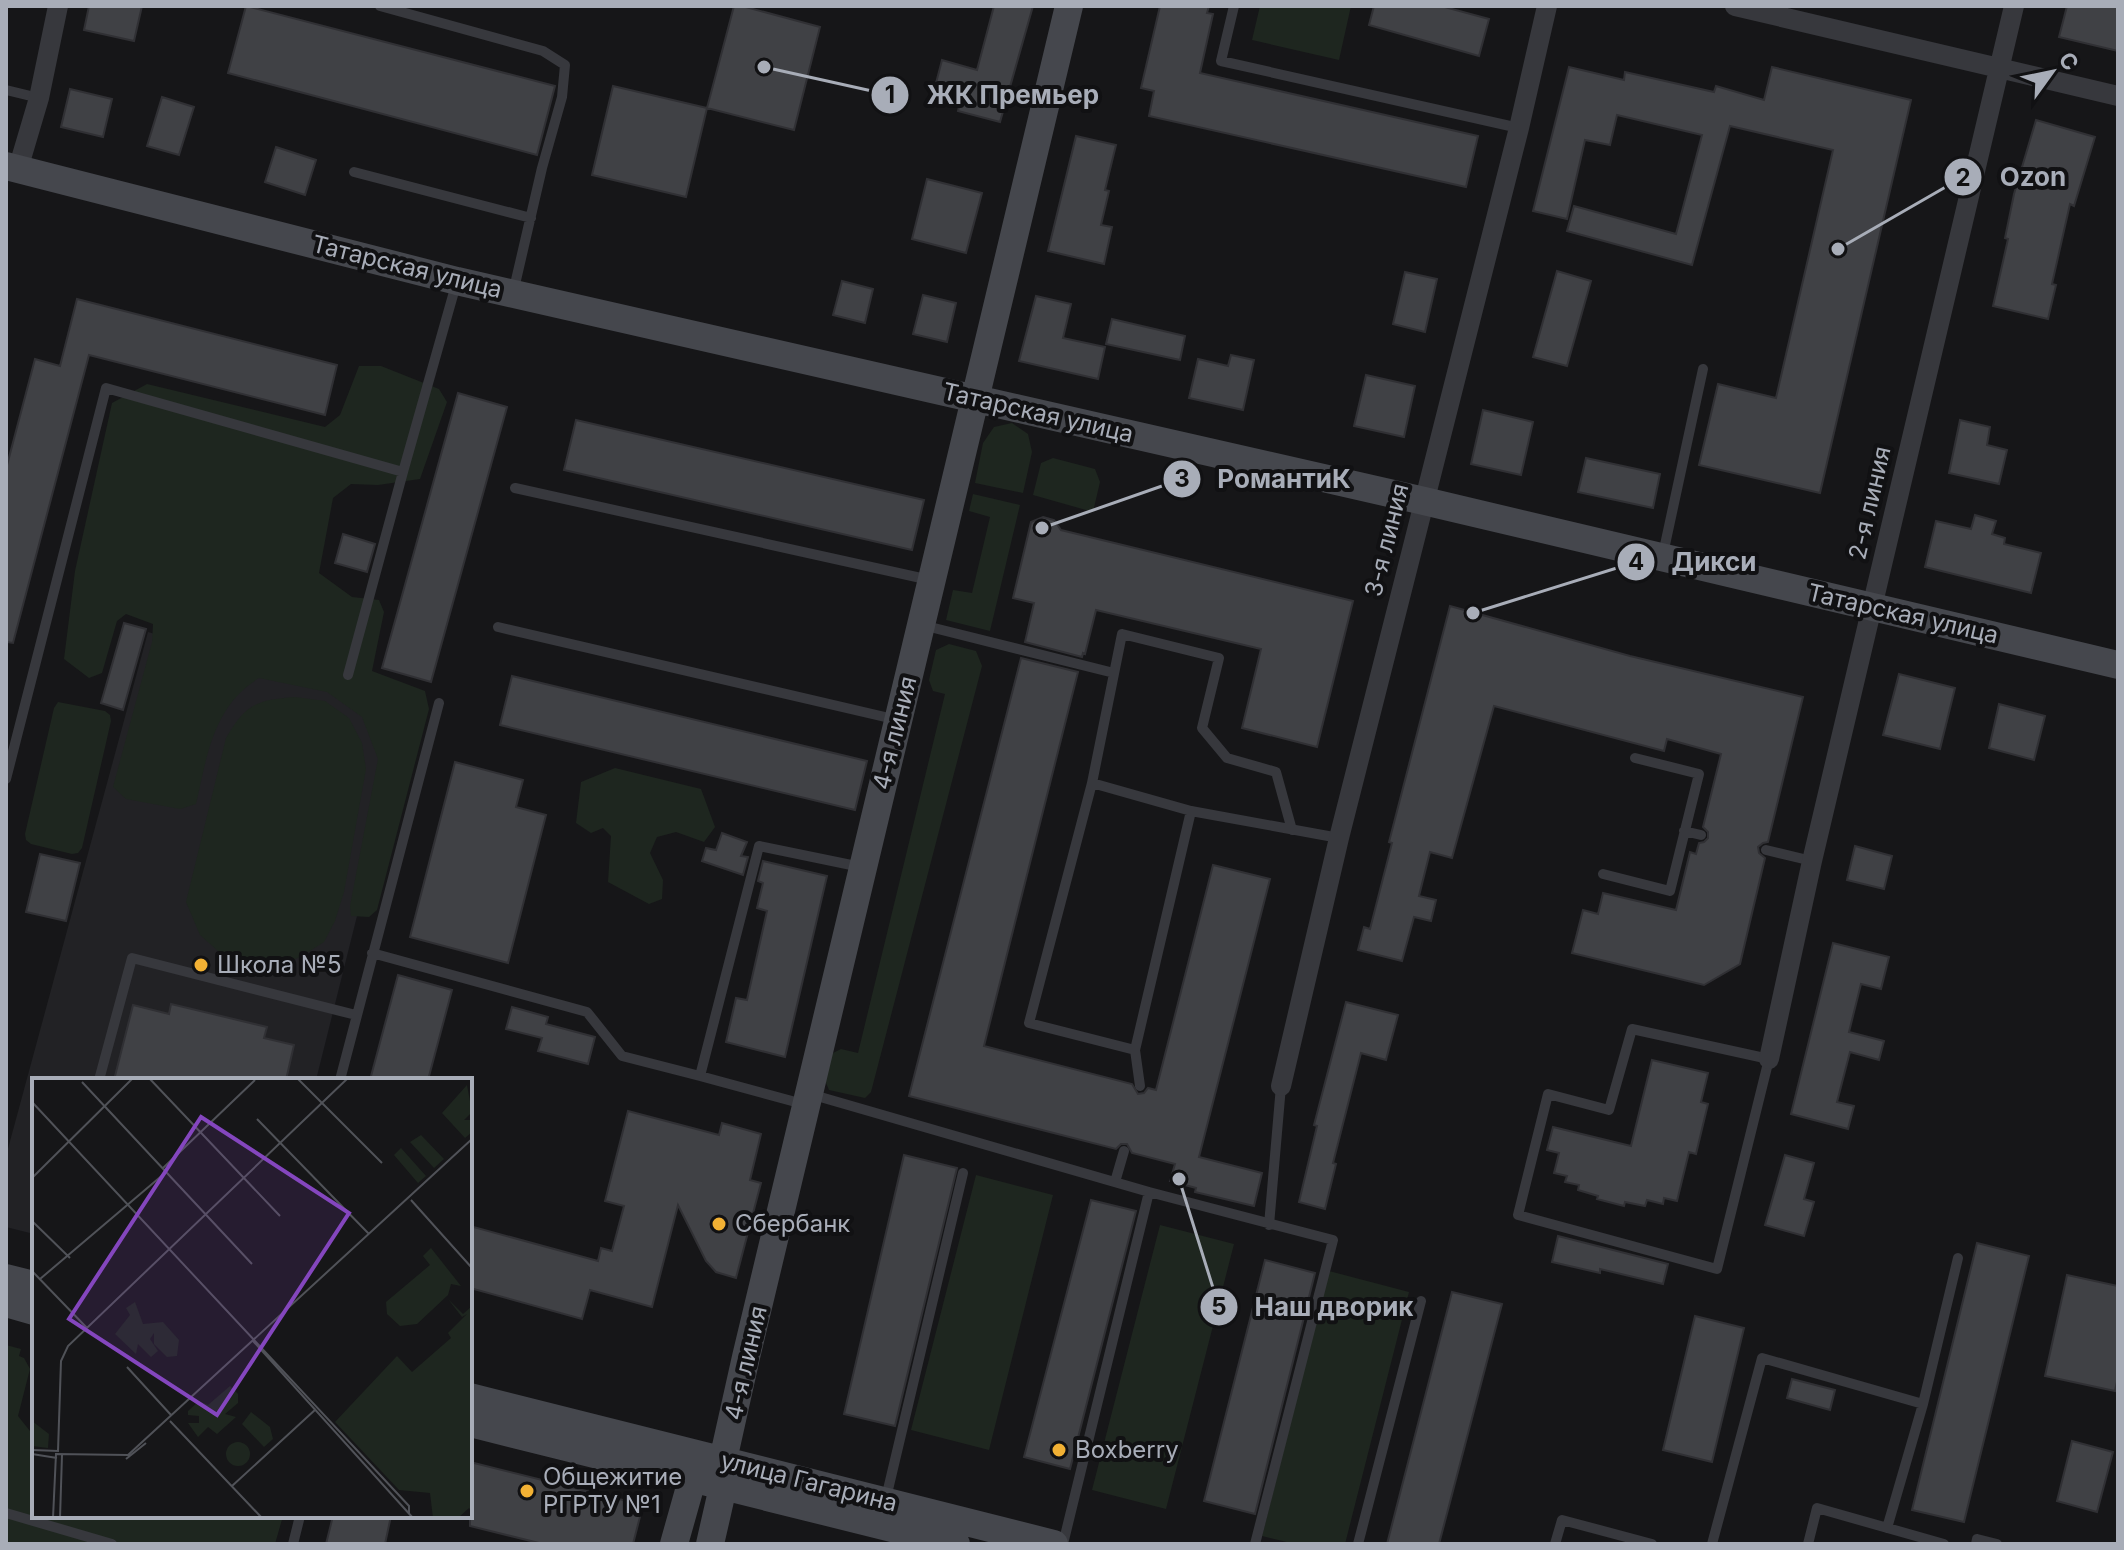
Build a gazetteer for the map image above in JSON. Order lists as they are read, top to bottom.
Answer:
{
  "streets": {
    "street": [
      "Татарская улица",
      "2-я линия",
      "3-я линия",
      "4-я линия",
      "улица Гагарина"
    ]
  },
  "crossings": [
    ["Татарская улица", "2-я линия"],
    ["Татарская улица", "3-я линия"],
    ["Татарская улица", "4-я линия"],
    ["4-я линия", "улица Гагарина"]
  ],
  "places": [
    "ЖК Премьер",
    "Ozon",
    "РомантиК",
    "Дикси",
    "Школа №5",
    "Наш дворик",
    "Сбербанк",
    "Boxberry",
    "Общежитие РГРТУ №1"
  ],
  "north": "top right"
}
